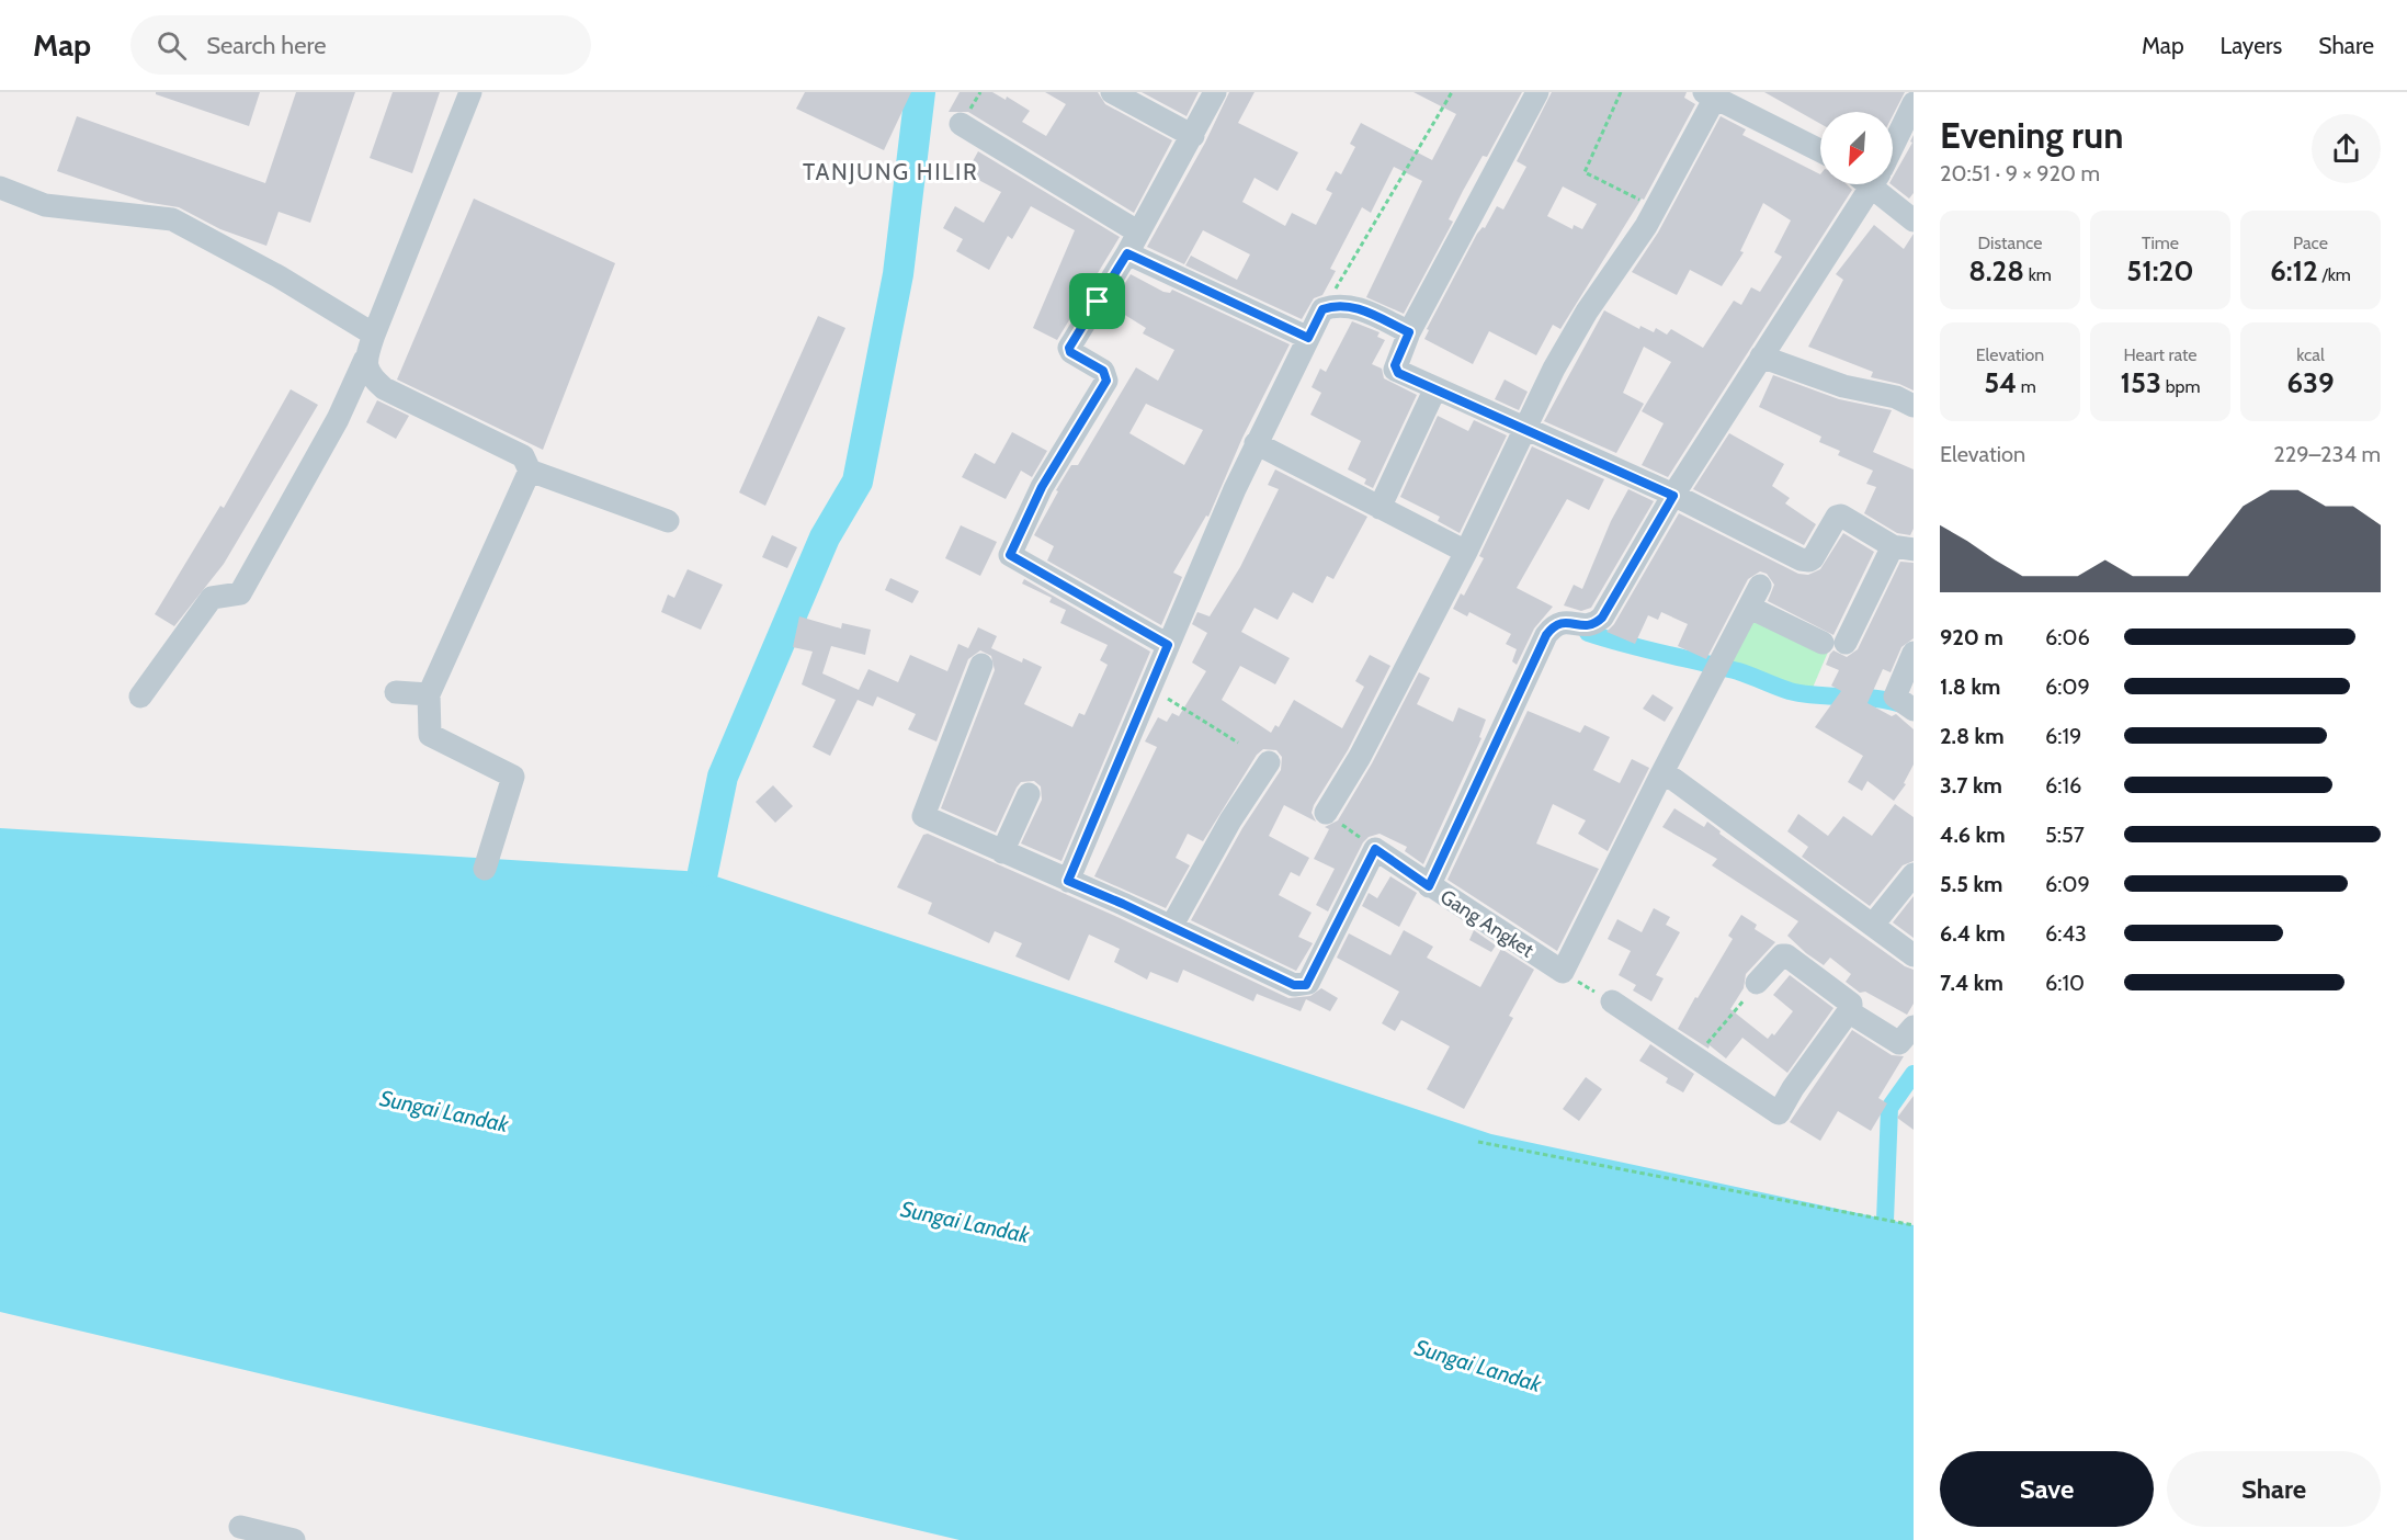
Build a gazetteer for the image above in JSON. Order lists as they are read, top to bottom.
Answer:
{
  "streets": {
    "street": ["Gang Angket"]
  },
  "districts": ["TANJUNG HILIR"],
  "water": ["Sungai Landak"],
  "north": "bottom left",
  "page": {
    "header": "Map",
    "search": "Search here",
    "nav": ["Map", "Layers", "Share"],
    "heading": ["Evening run", "20:51 · 9 × 920 m"],
    "stats": [
      ["Distance", "8.28 km"],
      ["Time", "51:20"],
      ["Pace", "6:12 /km"],
      ["Elevation", "54 m"],
      ["Heart rate", "153 bpm"],
      ["kcal", "639"]
    ],
    "chart": ["Elevation", "229–234 m"],
    "list": [
      {
        "name": "920 m",
        "note": "6:06"
      },
      {
        "name": "1.8 km",
        "note": "6:09"
      },
      {
        "name": "2.8 km",
        "note": "6:19"
      },
      {
        "name": "3.7 km",
        "note": "6:16"
      },
      {
        "name": "4.6 km",
        "note": "5:57"
      },
      {
        "name": "5.5 km",
        "note": "6:09"
      },
      {
        "name": "6.4 km",
        "note": "6:43"
      },
      {
        "name": "7.4 km",
        "note": "6:10"
      }
    ],
    "buttons": ["Save", "Share"]
  }
}
